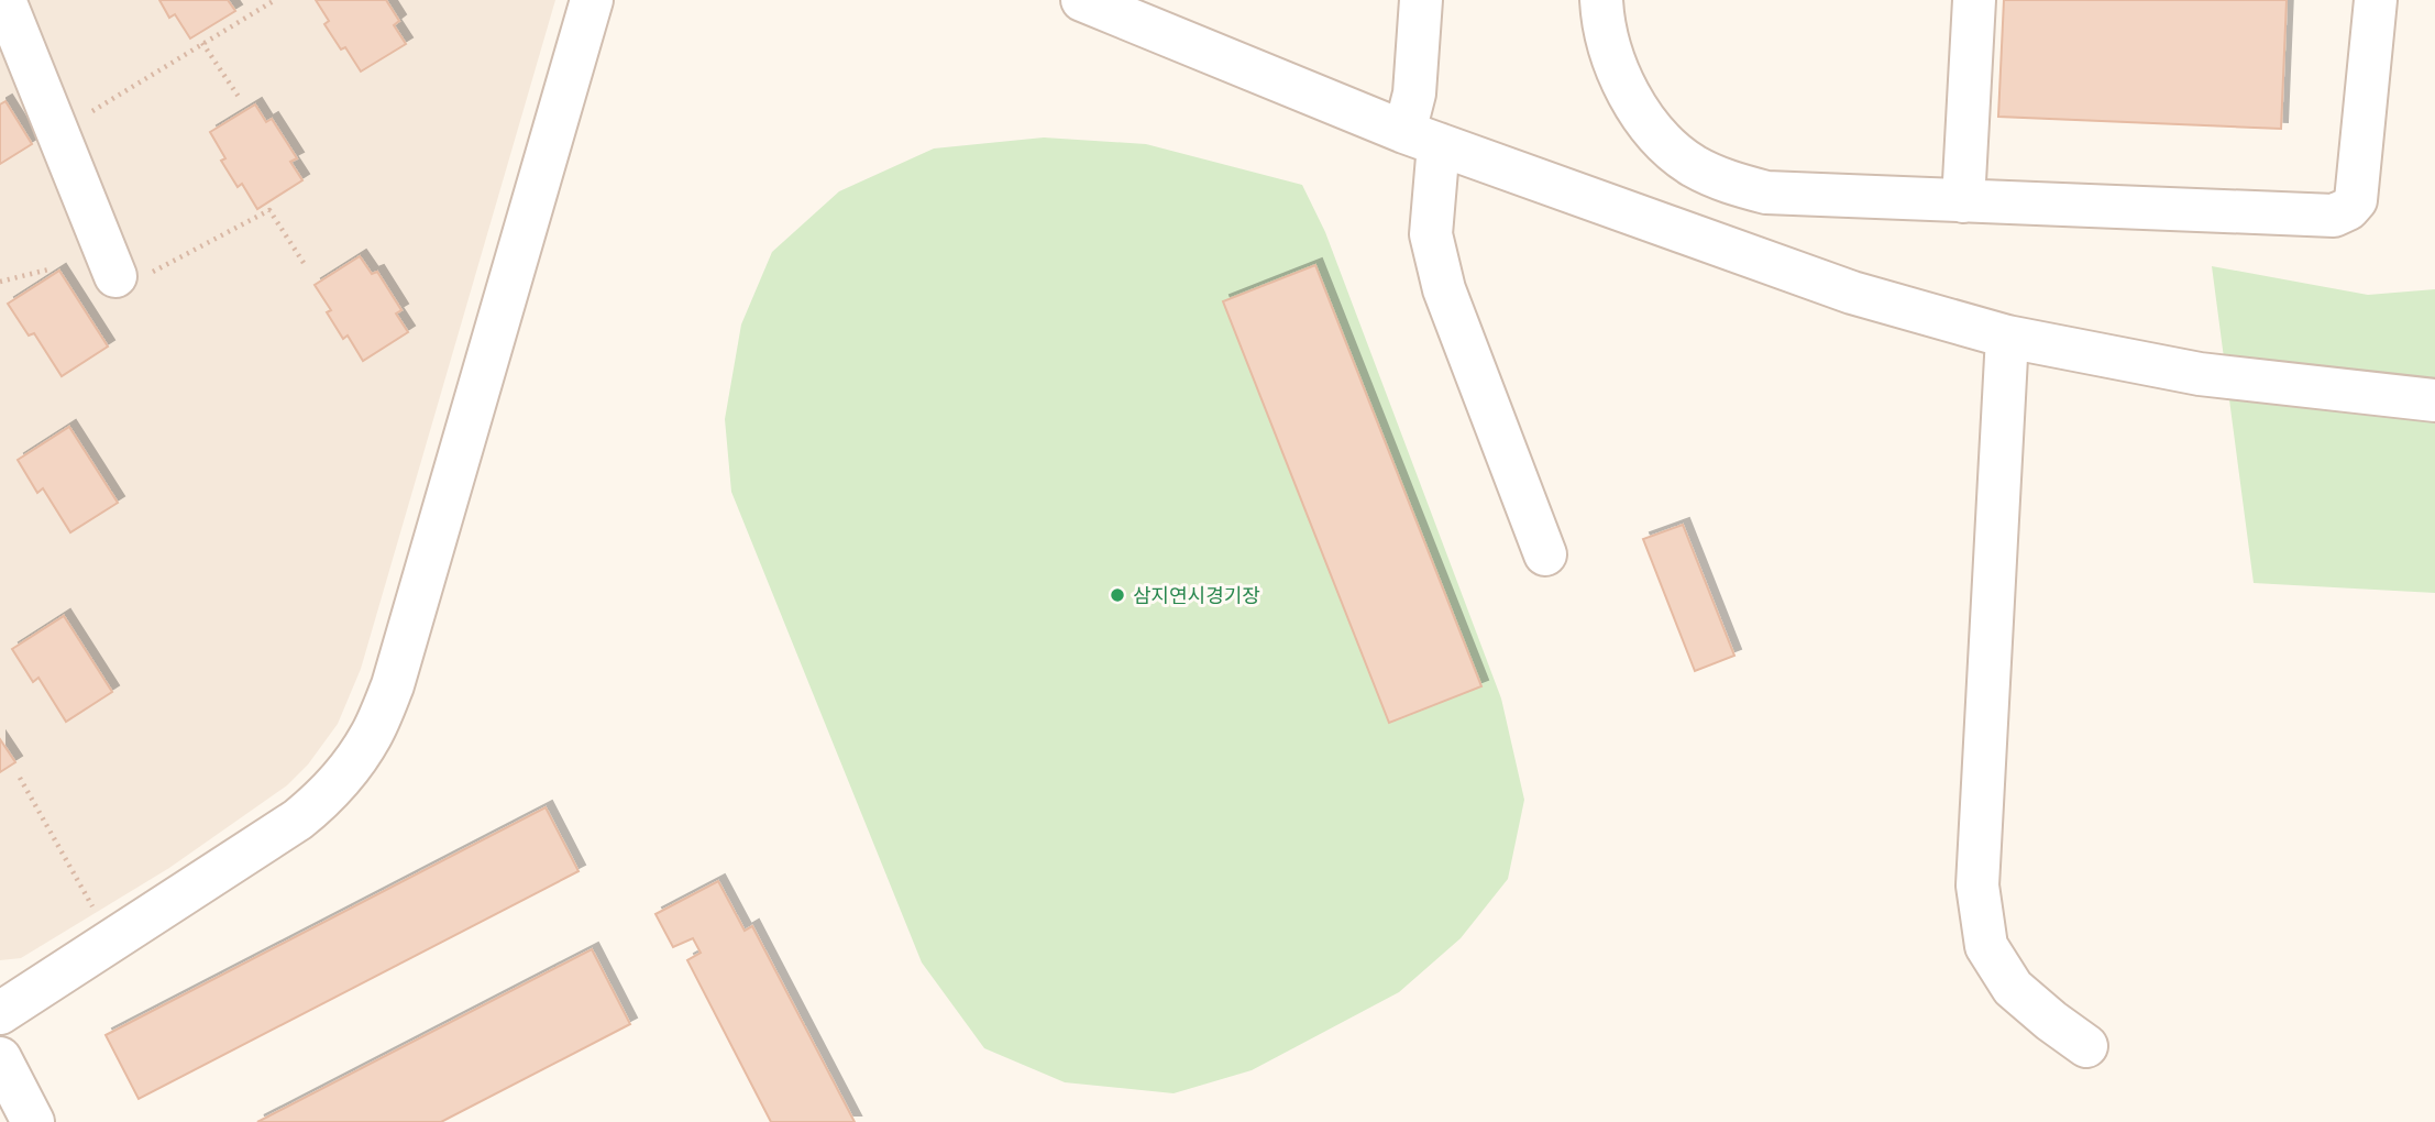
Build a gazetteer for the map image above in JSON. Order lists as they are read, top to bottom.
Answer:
{
  "places": ["삼지연시경기장"]
}
